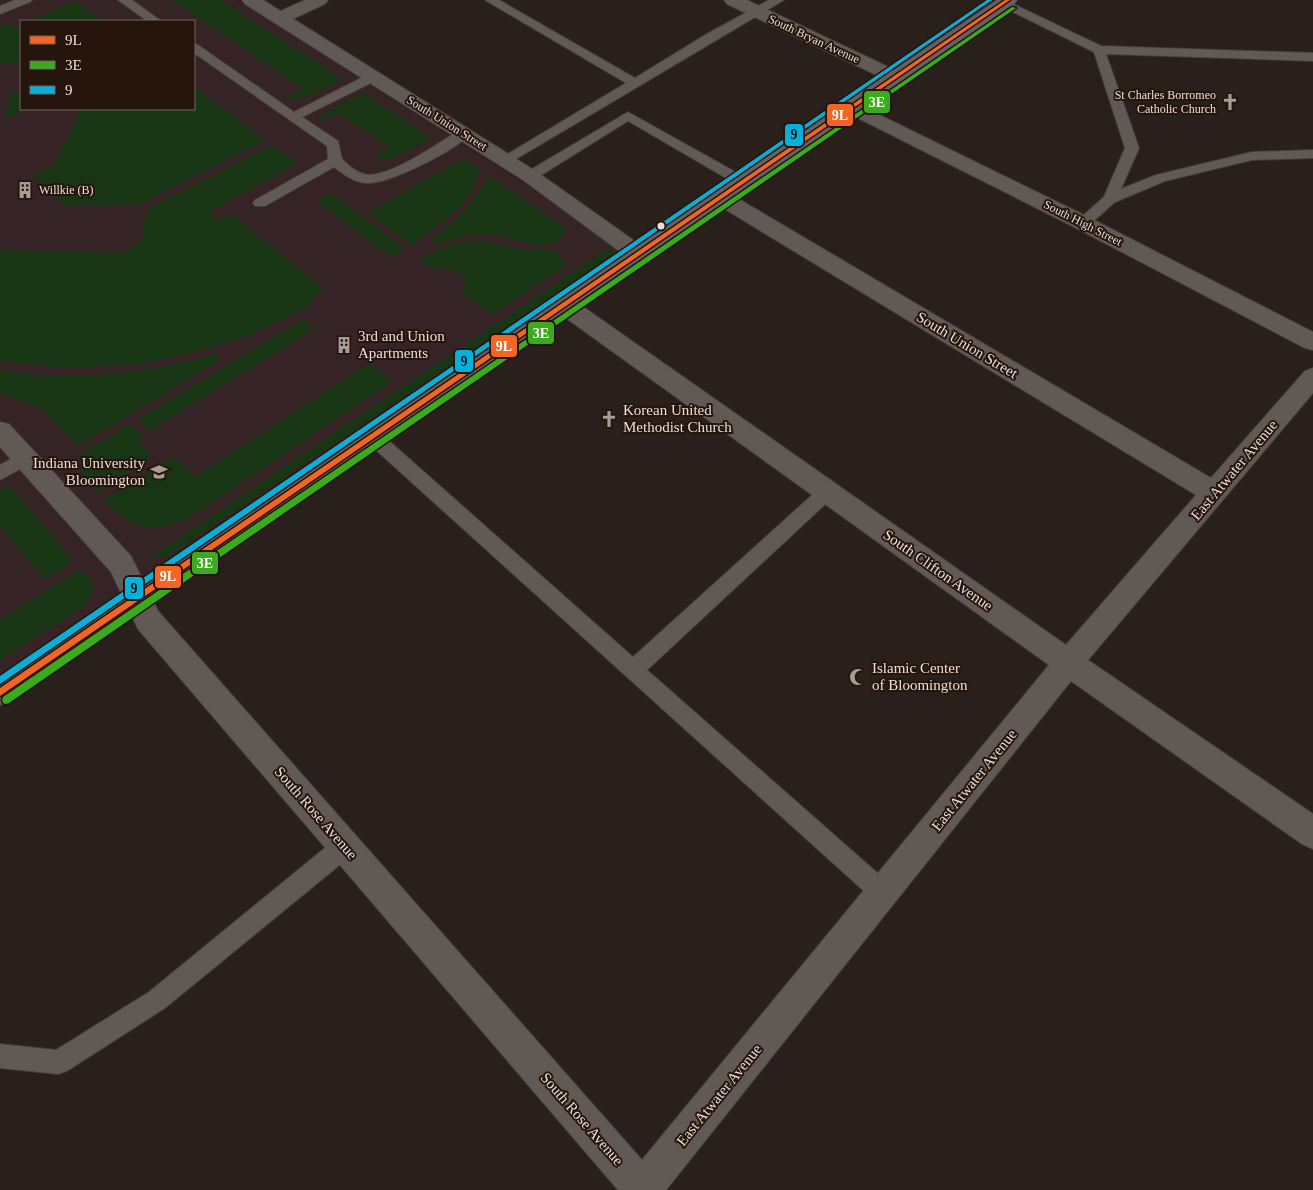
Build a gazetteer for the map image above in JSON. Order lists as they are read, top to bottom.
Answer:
{
  "streets": {
    "street": [
      "South Bryan Avenue",
      "South Union Street",
      "South High Street",
      "East Atwater Avenue",
      "South Clifton Avenue",
      "South Rose Avenue"
    ]
  },
  "crossings": [
    ["South Union Street", "East Atwater Avenue"],
    ["East Atwater Avenue", "South Clifton Avenue"],
    ["East Atwater Avenue", "South Rose Avenue"]
  ],
  "places": {
    "church": ["St Charles Borromeo Catholic Church", "Korean United Methodist Church"],
    "building": ["Willkie (B)", "3rd and Union Apartments"],
    "school or university": ["Indiana University Bloomington"],
    "mosque": ["Islamic Center of Bloomington"]
  },
  "lines": ["transit line 9L", "transit line 9", "transit line 3E"],
  "legend": ["9L", "3E", "9"]
}
